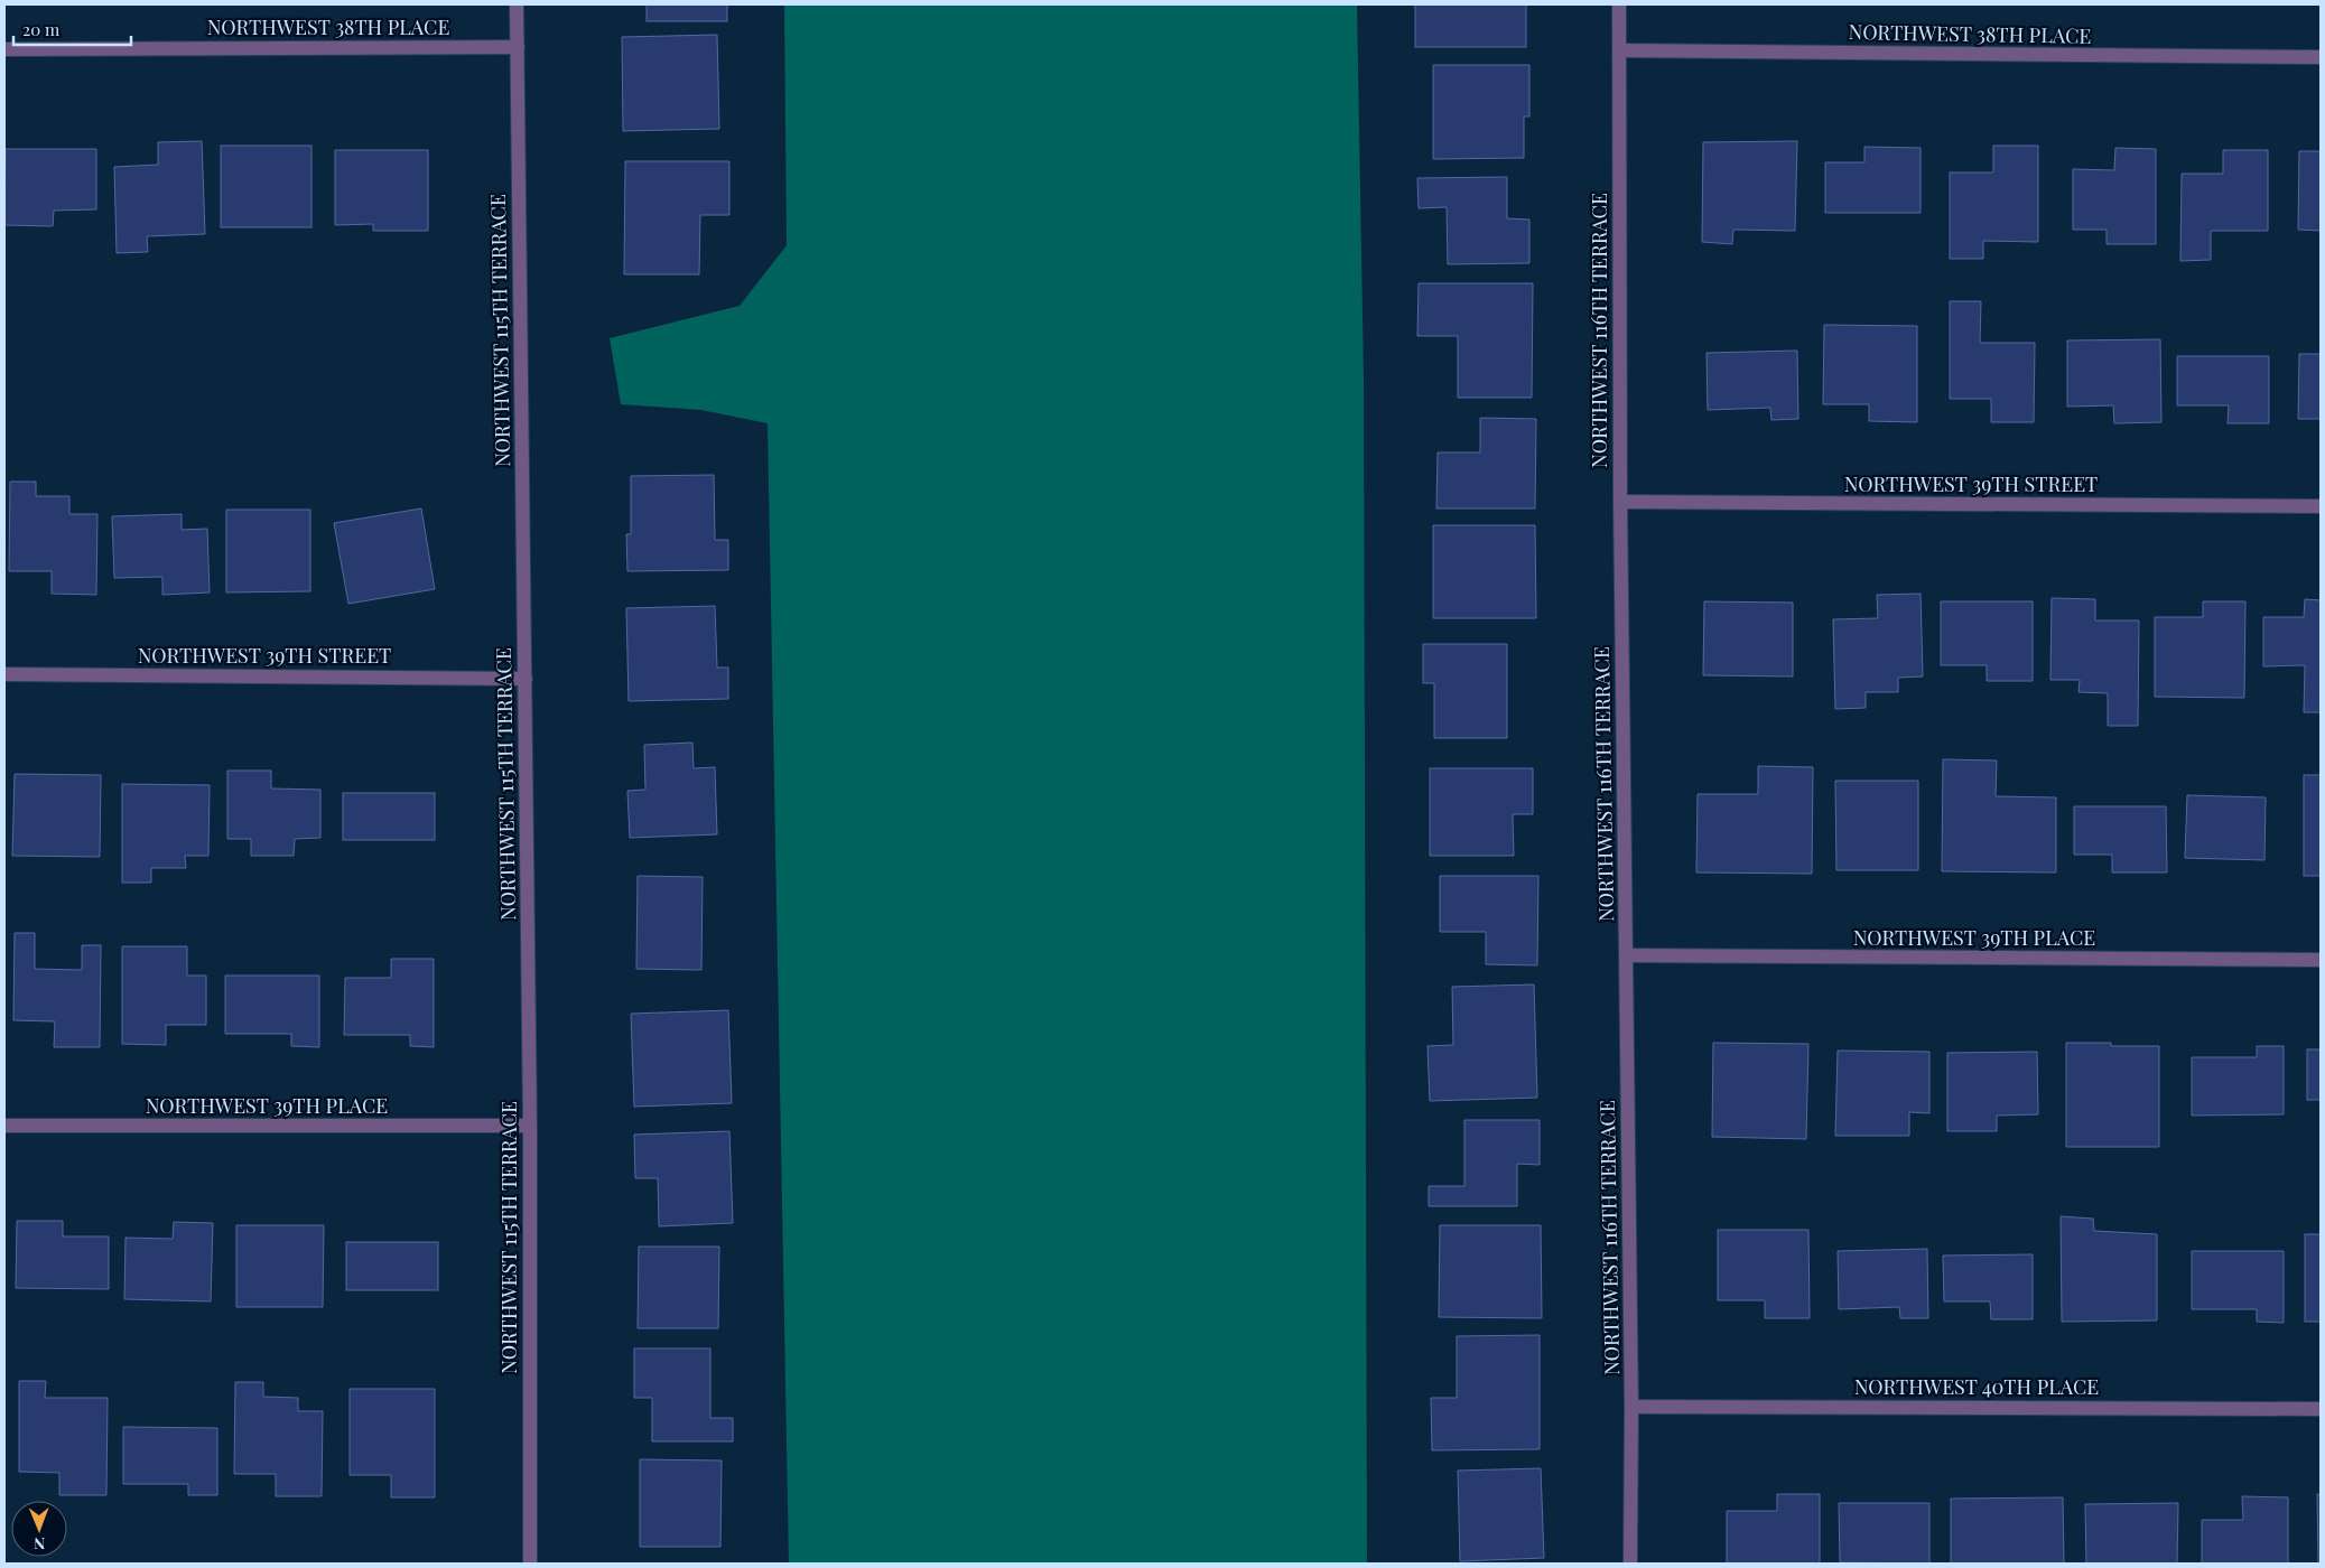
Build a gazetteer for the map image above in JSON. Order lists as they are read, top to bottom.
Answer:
{
  "streets": {
    "street": [
      "NORTHWEST 38TH PLACE",
      "NORTHWEST 115TH TERRACE",
      "NORTHWEST 116TH TERRACE",
      "NORTHWEST 39TH STREET",
      "NORTHWEST 39TH PLACE",
      "NORTHWEST 40TH PLACE"
    ]
  },
  "crossings": [
    ["NORTHWEST 38TH PLACE", "NORTHWEST 115TH TERRACE"],
    ["NORTHWEST 38TH PLACE", "NORTHWEST 116TH TERRACE"],
    ["NORTHWEST 115TH TERRACE", "NORTHWEST 39TH STREET"],
    ["NORTHWEST 115TH TERRACE", "NORTHWEST 39TH PLACE"],
    ["NORTHWEST 116TH TERRACE", "NORTHWEST 39TH STREET"],
    ["NORTHWEST 116TH TERRACE", "NORTHWEST 39TH PLACE"],
    ["NORTHWEST 116TH TERRACE", "NORTHWEST 40TH PLACE"]
  ],
  "scale_bar": "20 m",
  "north": "bottom"
}
